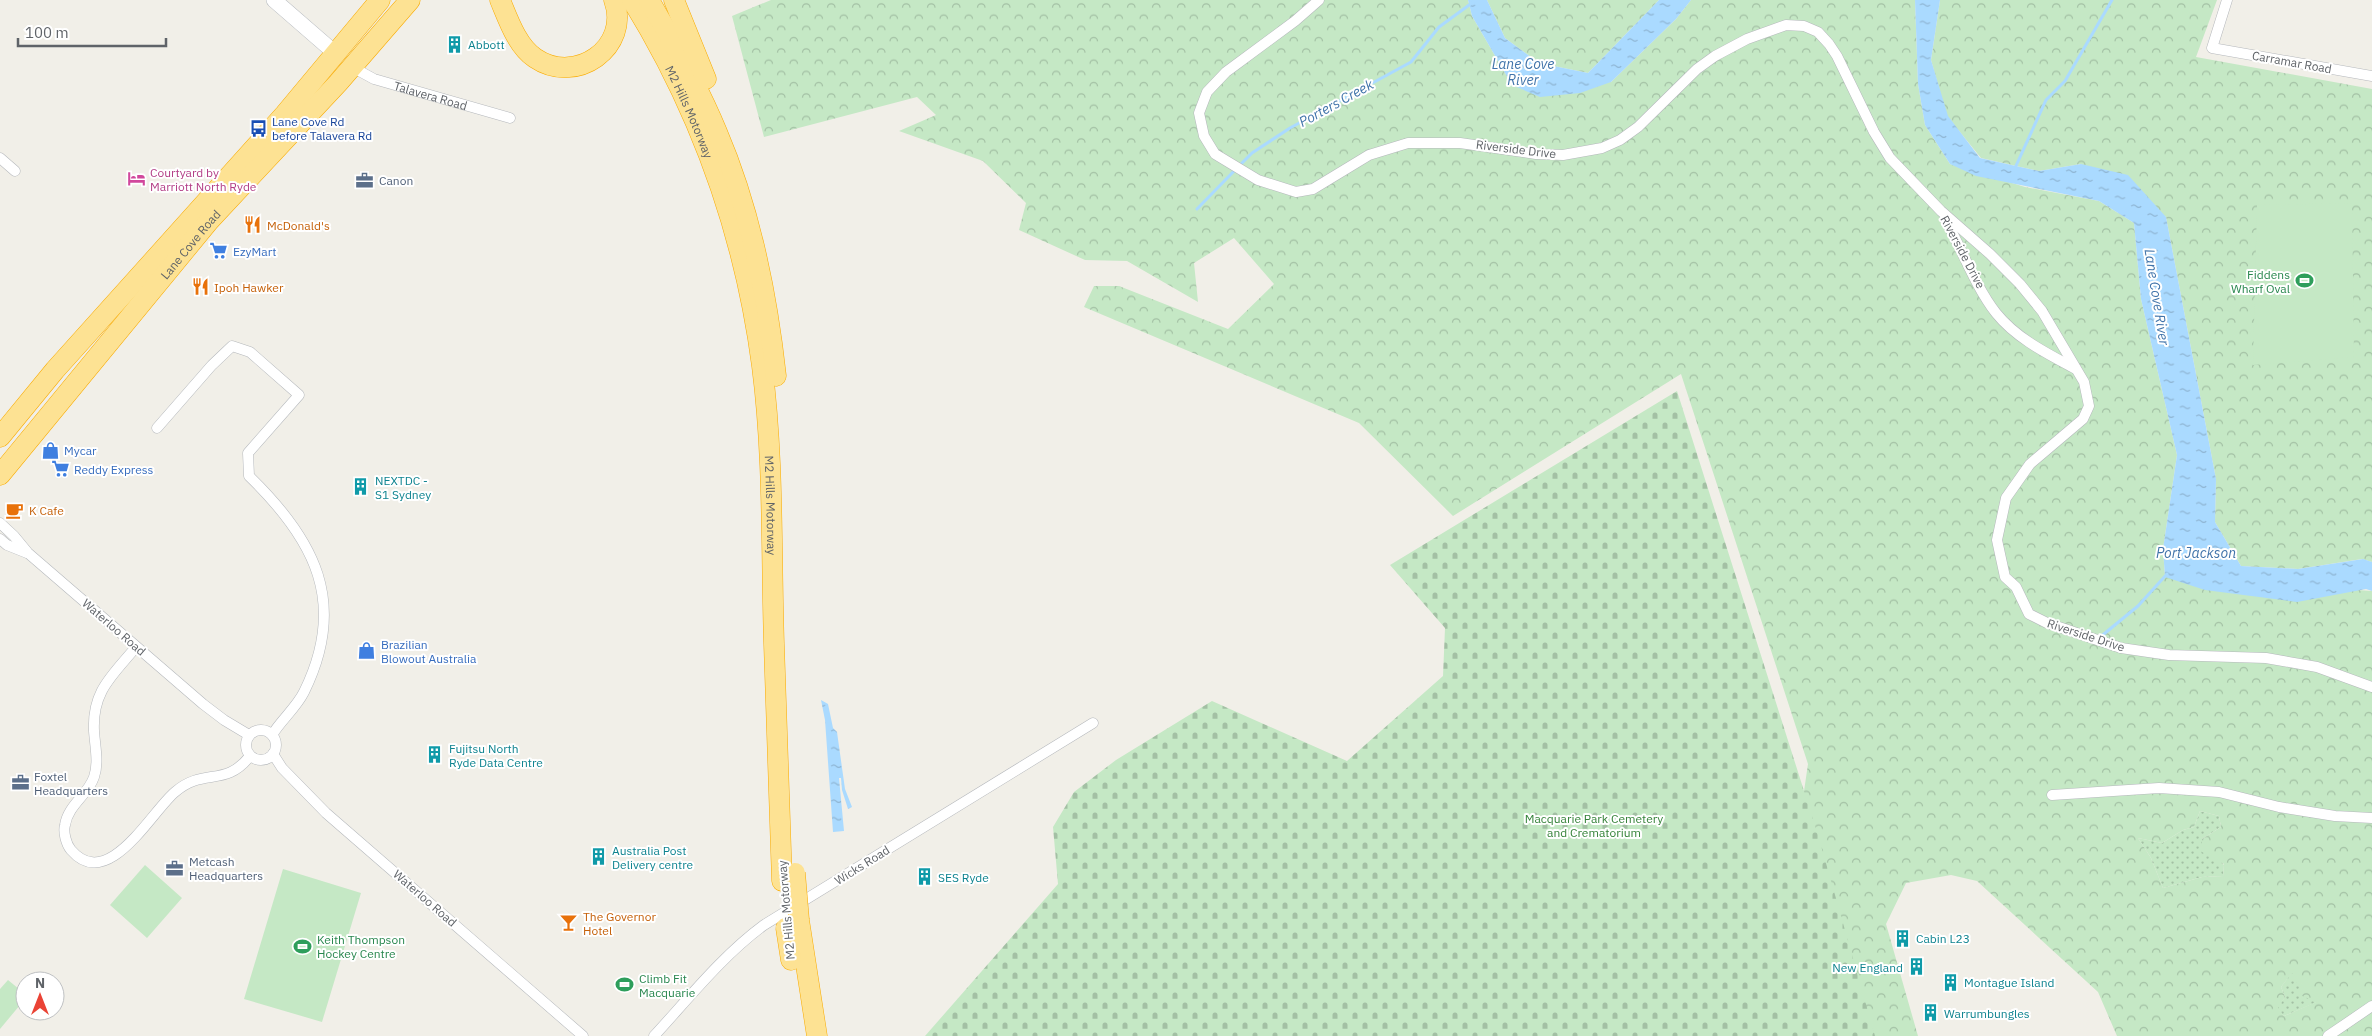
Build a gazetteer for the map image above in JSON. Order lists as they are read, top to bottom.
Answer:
{
  "streets": {
    "highway": ["M2 Hills Motorway", "Lane Cove Road"],
    "street": [
      "Carramar Road",
      "Talavera Road",
      "Riverside Drive",
      "Waterloo Road",
      "Wicks Road"
    ]
  },
  "crossings": [
    ["Talavera Road", "Lane Cove Road"]
  ],
  "water": ["Lane Cove River", "Porters Creek", "Port Jackson"],
  "parks": ["Macquarie Park Cemetery and Crematorium"],
  "places": {
    "building": [
      "Abbott",
      "NEXTDC - S1 Sydney",
      "Fujitsu North Ryde Data Centre",
      "Australia Post Delivery centre",
      "SES Ryde",
      "Cabin L23",
      "New England",
      "Montague Island",
      "Warrumbungles"
    ],
    "bus stop": ["Lane Cove Rd before Talavera Rd"],
    "hotel": ["Courtyard by Marriott North Ryde"],
    "office": ["Canon", "Foxtel Headquarters", "Metcash Headquarters"],
    "restaurant": ["McDonald's", "Ipoh Hawker"],
    "supermarket": ["EzyMart", "Reddy Express"],
    "sports": ["Fiddens Wharf Oval", "Keith Thompson Hockey Centre", "Climb Fit Macquarie"],
    "shop": ["Mycar", "Brazilian Blowout Australia"],
    "cafe": ["K Cafe"],
    "bar": ["The Governor Hotel"]
  },
  "scale_bar": "100 m",
  "north": "top"
}
